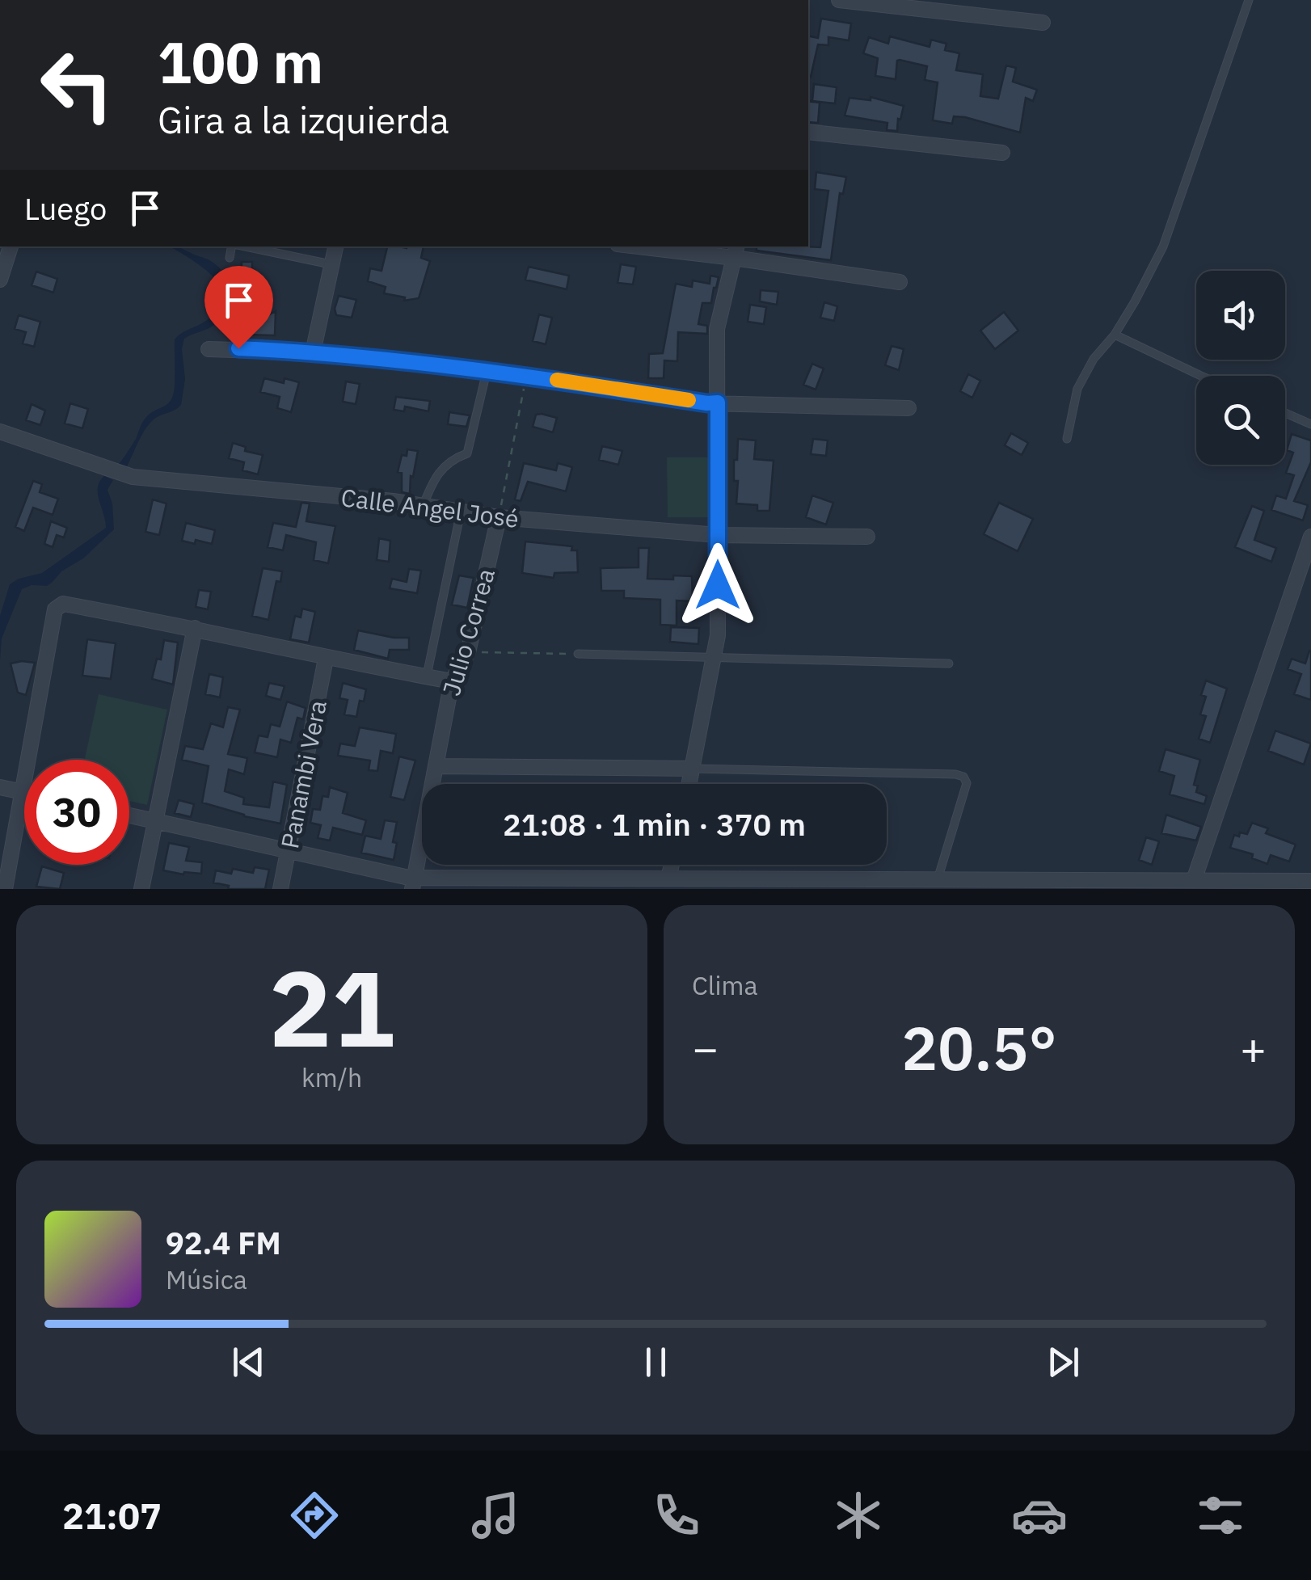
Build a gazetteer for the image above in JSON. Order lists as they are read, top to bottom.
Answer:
{
  "streets": {
    "street": ["Calle Angel José", "Julio Correa", "Panambi Vera"]
  },
  "crossings": [
    ["Calle Angel José", "Julio Correa"]
  ],
  "page": {
    "turn": ["100 m", "Gira a la izquierda"],
    "then": "Luego",
    "limit": "30",
    "trip": "21:08 · 1 min · 370 m",
    "tile": [
      ["21", "km/h"],
      "Clima"
    ],
    "heat": ["−", "20.5°", "+"],
    "song": ["92.4 FM", "Música"],
    "tabs": "21:07"
  }
}
